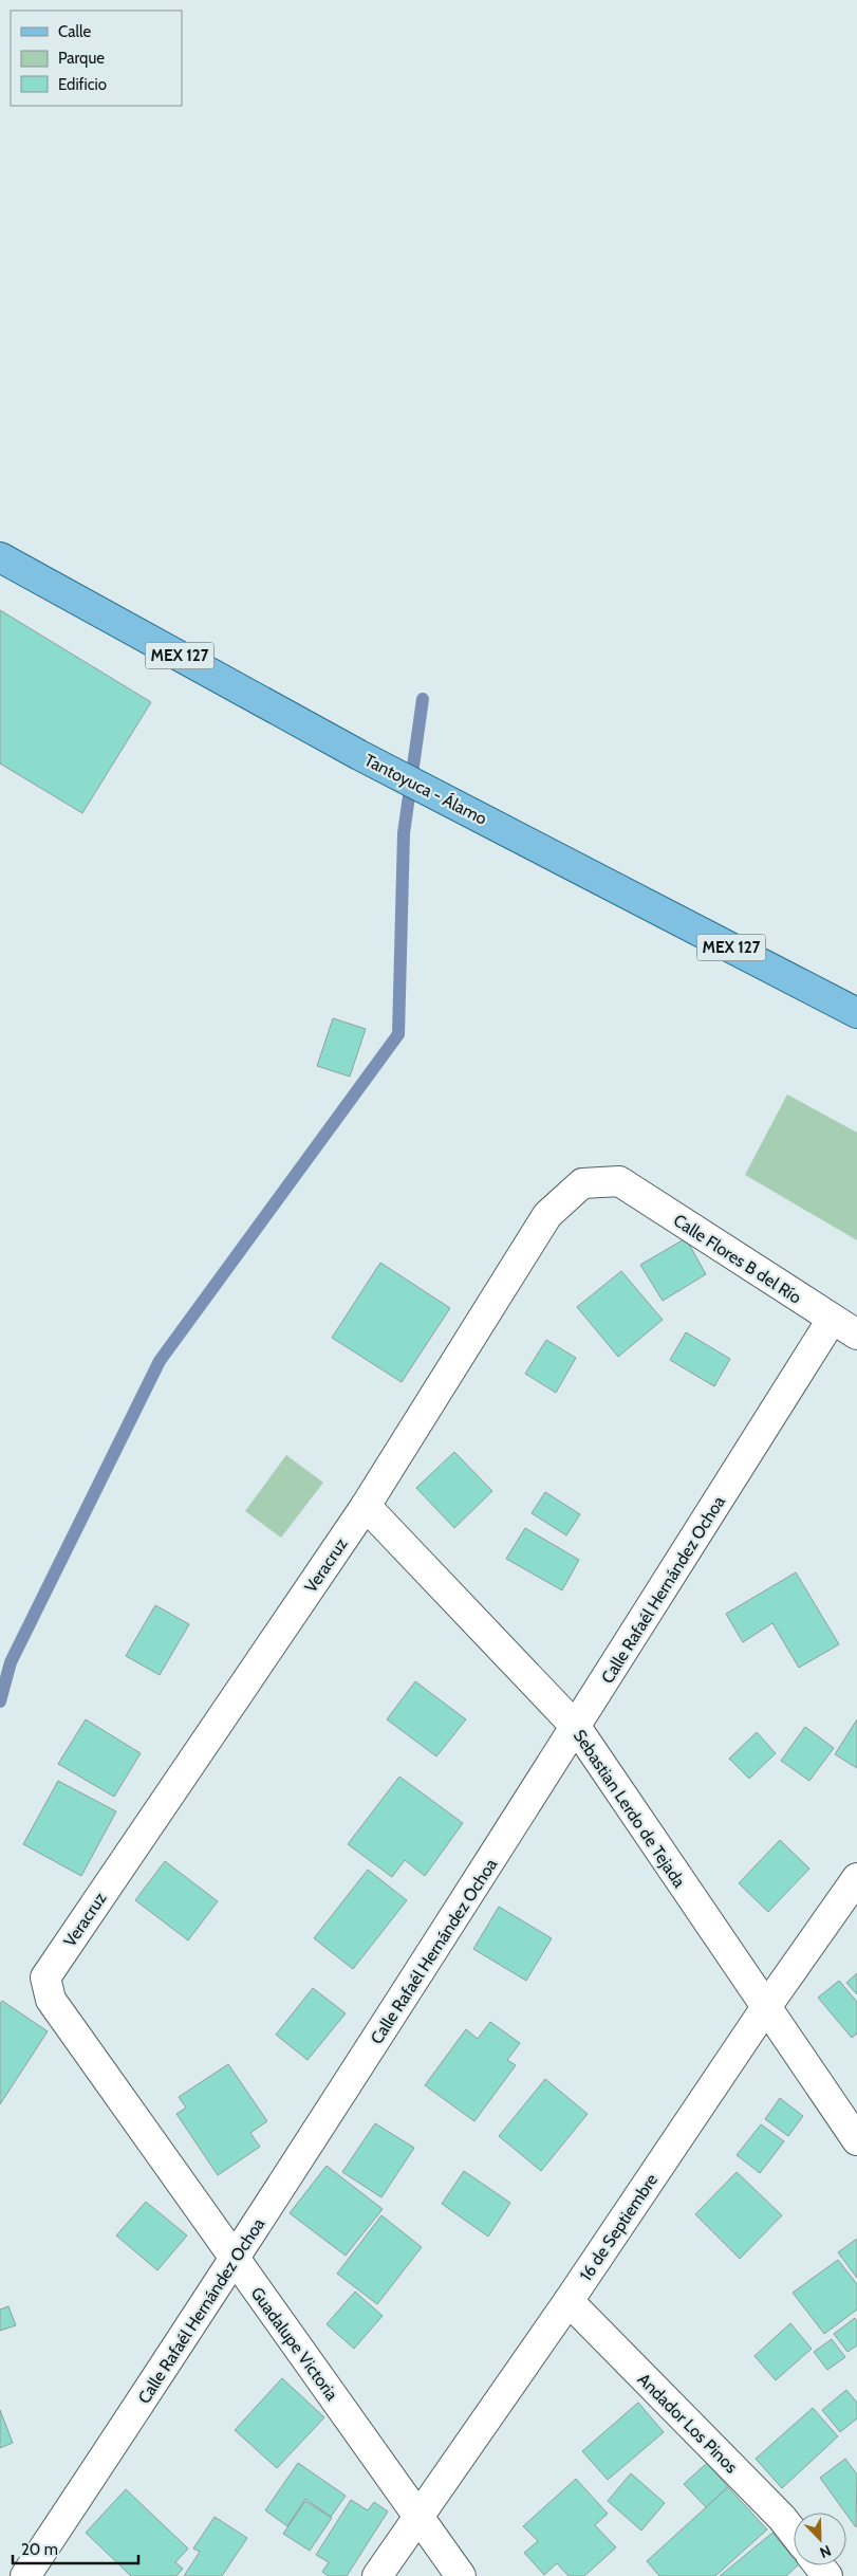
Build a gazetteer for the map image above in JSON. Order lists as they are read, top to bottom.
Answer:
{
  "streets": {
    "main road": ["MEX 127", "Tantoyuca - Álamo"],
    "street": [
      "Calle Flores B del Río",
      "Veracruz",
      "Calle Rafaél Hernández Ochoa",
      "Sebastian Lerdo de Tejada",
      "16 de Septiembre",
      "Guadalupe Victoria",
      "Andador Los Pinos"
    ]
  },
  "crossings": [
    ["Calle Flores B del Río", "Veracruz"],
    ["Calle Flores B del Río", "Calle Rafaél Hernández Ochoa"],
    ["Veracruz", "Sebastian Lerdo de Tejada"],
    ["Veracruz", "Guadalupe Victoria"],
    ["Calle Rafaél Hernández Ochoa", "Sebastian Lerdo de Tejada"],
    ["Calle Rafaél Hernández Ochoa", "Guadalupe Victoria"],
    ["Sebastian Lerdo de Tejada", "16 de Septiembre"],
    ["16 de Septiembre", "Guadalupe Victoria"],
    ["16 de Septiembre", "Andador Los Pinos"]
  ],
  "legend": ["Calle", "Parque", "Edificio"],
  "scale_bar": "20 m",
  "north": "bottom right"
}
